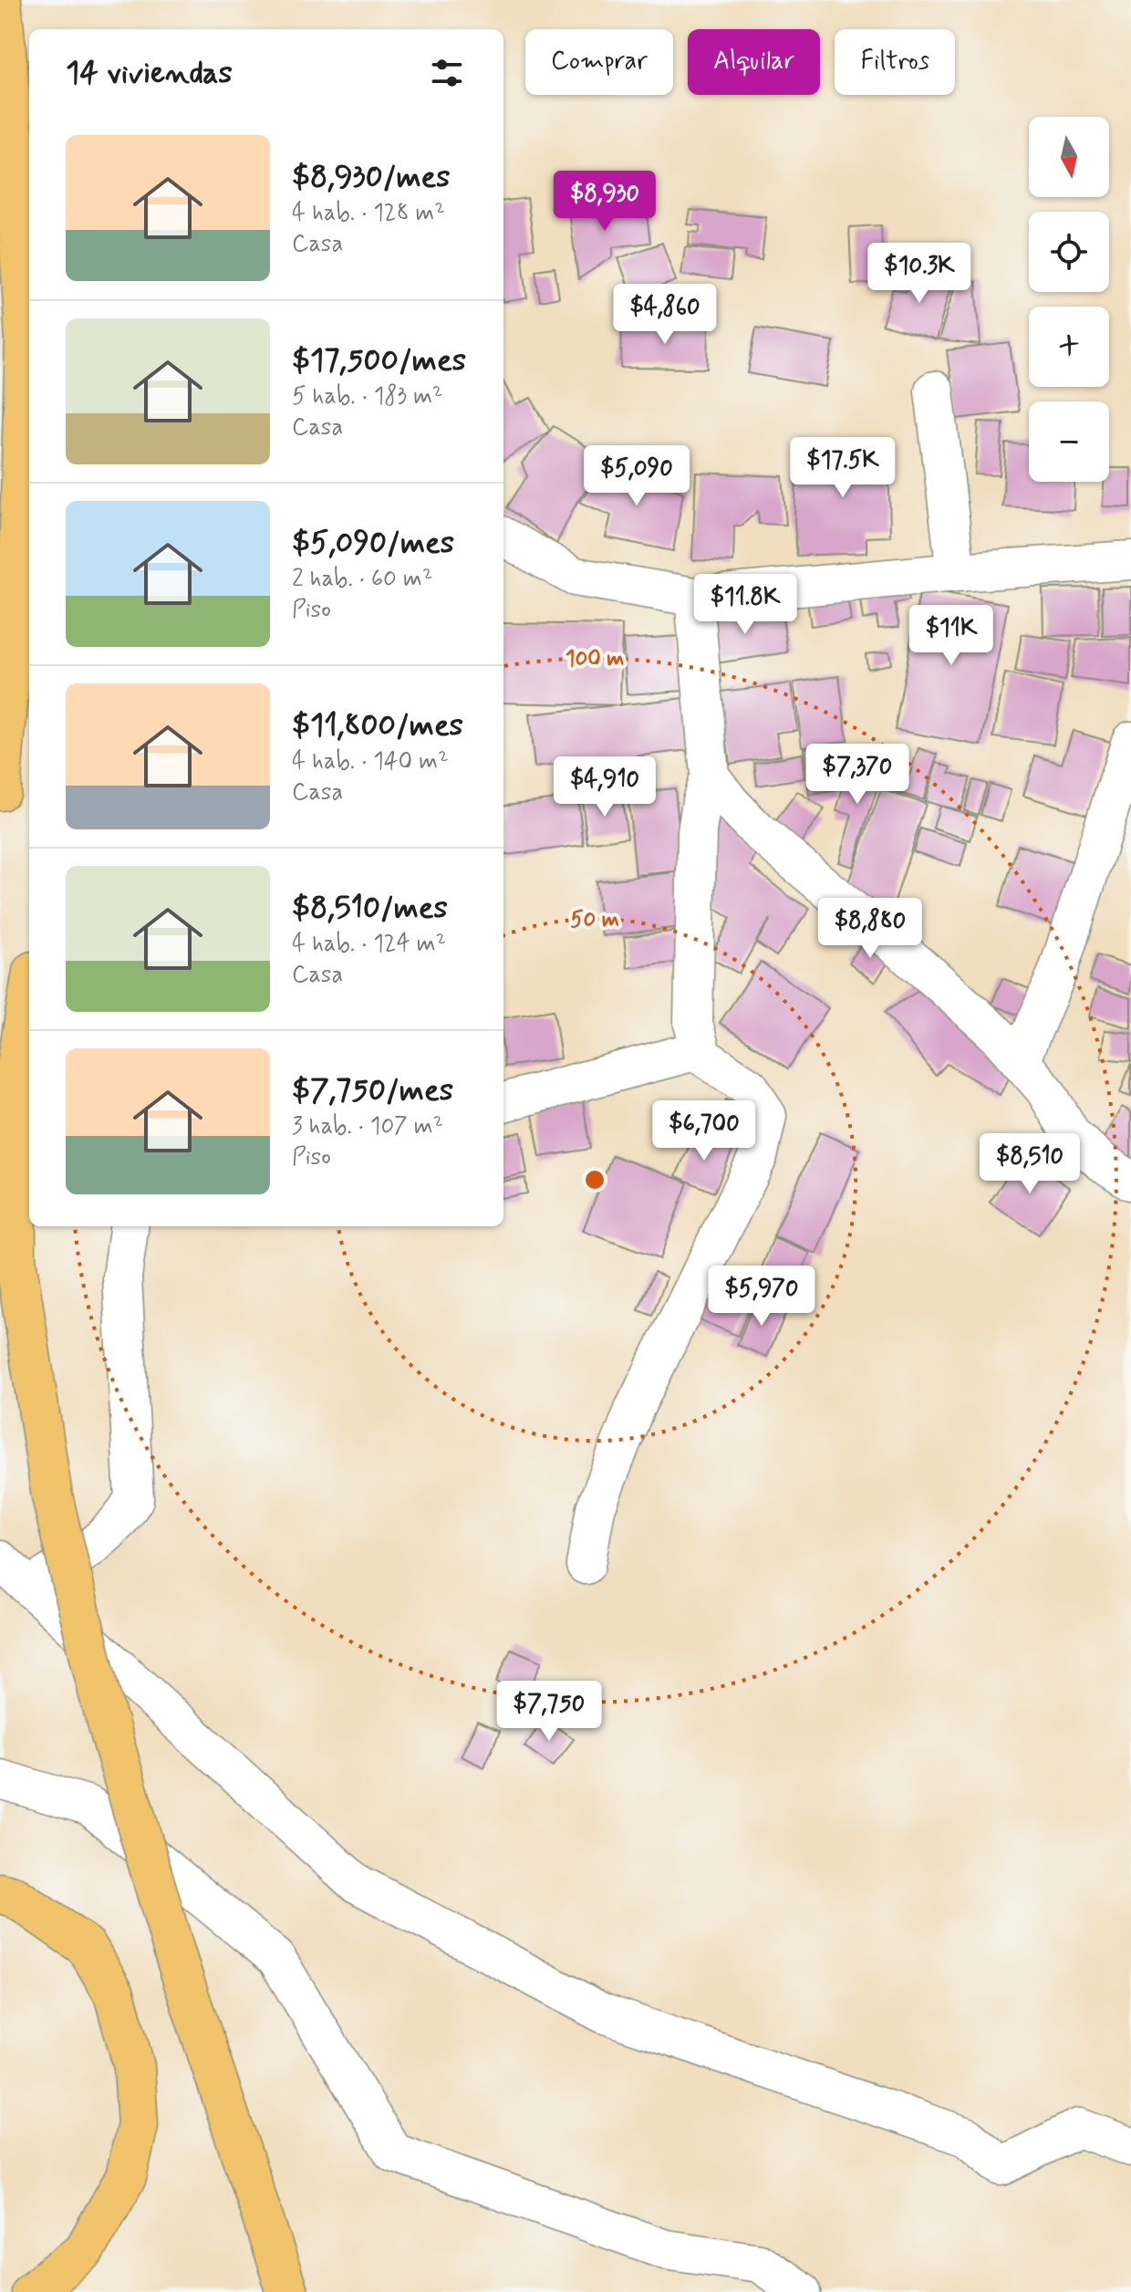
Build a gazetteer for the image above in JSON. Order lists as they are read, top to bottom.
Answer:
{
  "north": "bottom",
  "page": {
    "chip": ["Comprar", "Alquilar", "Filtros"],
    "heading": "14 viviendas",
    "map_buttons": ["+", "−"],
    "list": [
      {
        "name": "$8,930/mes",
        "note": "4 hab. · 128 m² · Casa"
      },
      {
        "name": "$17,500/mes",
        "note": "5 hab. · 183 m² · Casa"
      },
      {
        "name": "$5,090/mes",
        "note": "2 hab. · 60 m² · Piso"
      },
      {
        "name": "$11,800/mes",
        "note": "4 hab. · 140 m² · Casa"
      },
      {
        "name": "$8,510/mes",
        "note": "4 hab. · 124 m² · Casa"
      },
      {
        "name": "$7,750/mes",
        "note": "3 hab. · 107 m² · Piso"
      }
    ],
    "price": [
      "$8,930",
      "$10.3K",
      "$4,860",
      "$17.5K",
      "$5,090",
      "$11.8K",
      "$11K",
      "$7,370",
      "$4,910",
      "$8,880",
      "$6,700",
      "$8,510",
      "$5,970",
      "$7,750"
    ]
  },
  "rings": ["100 m", "50 m"]
}
